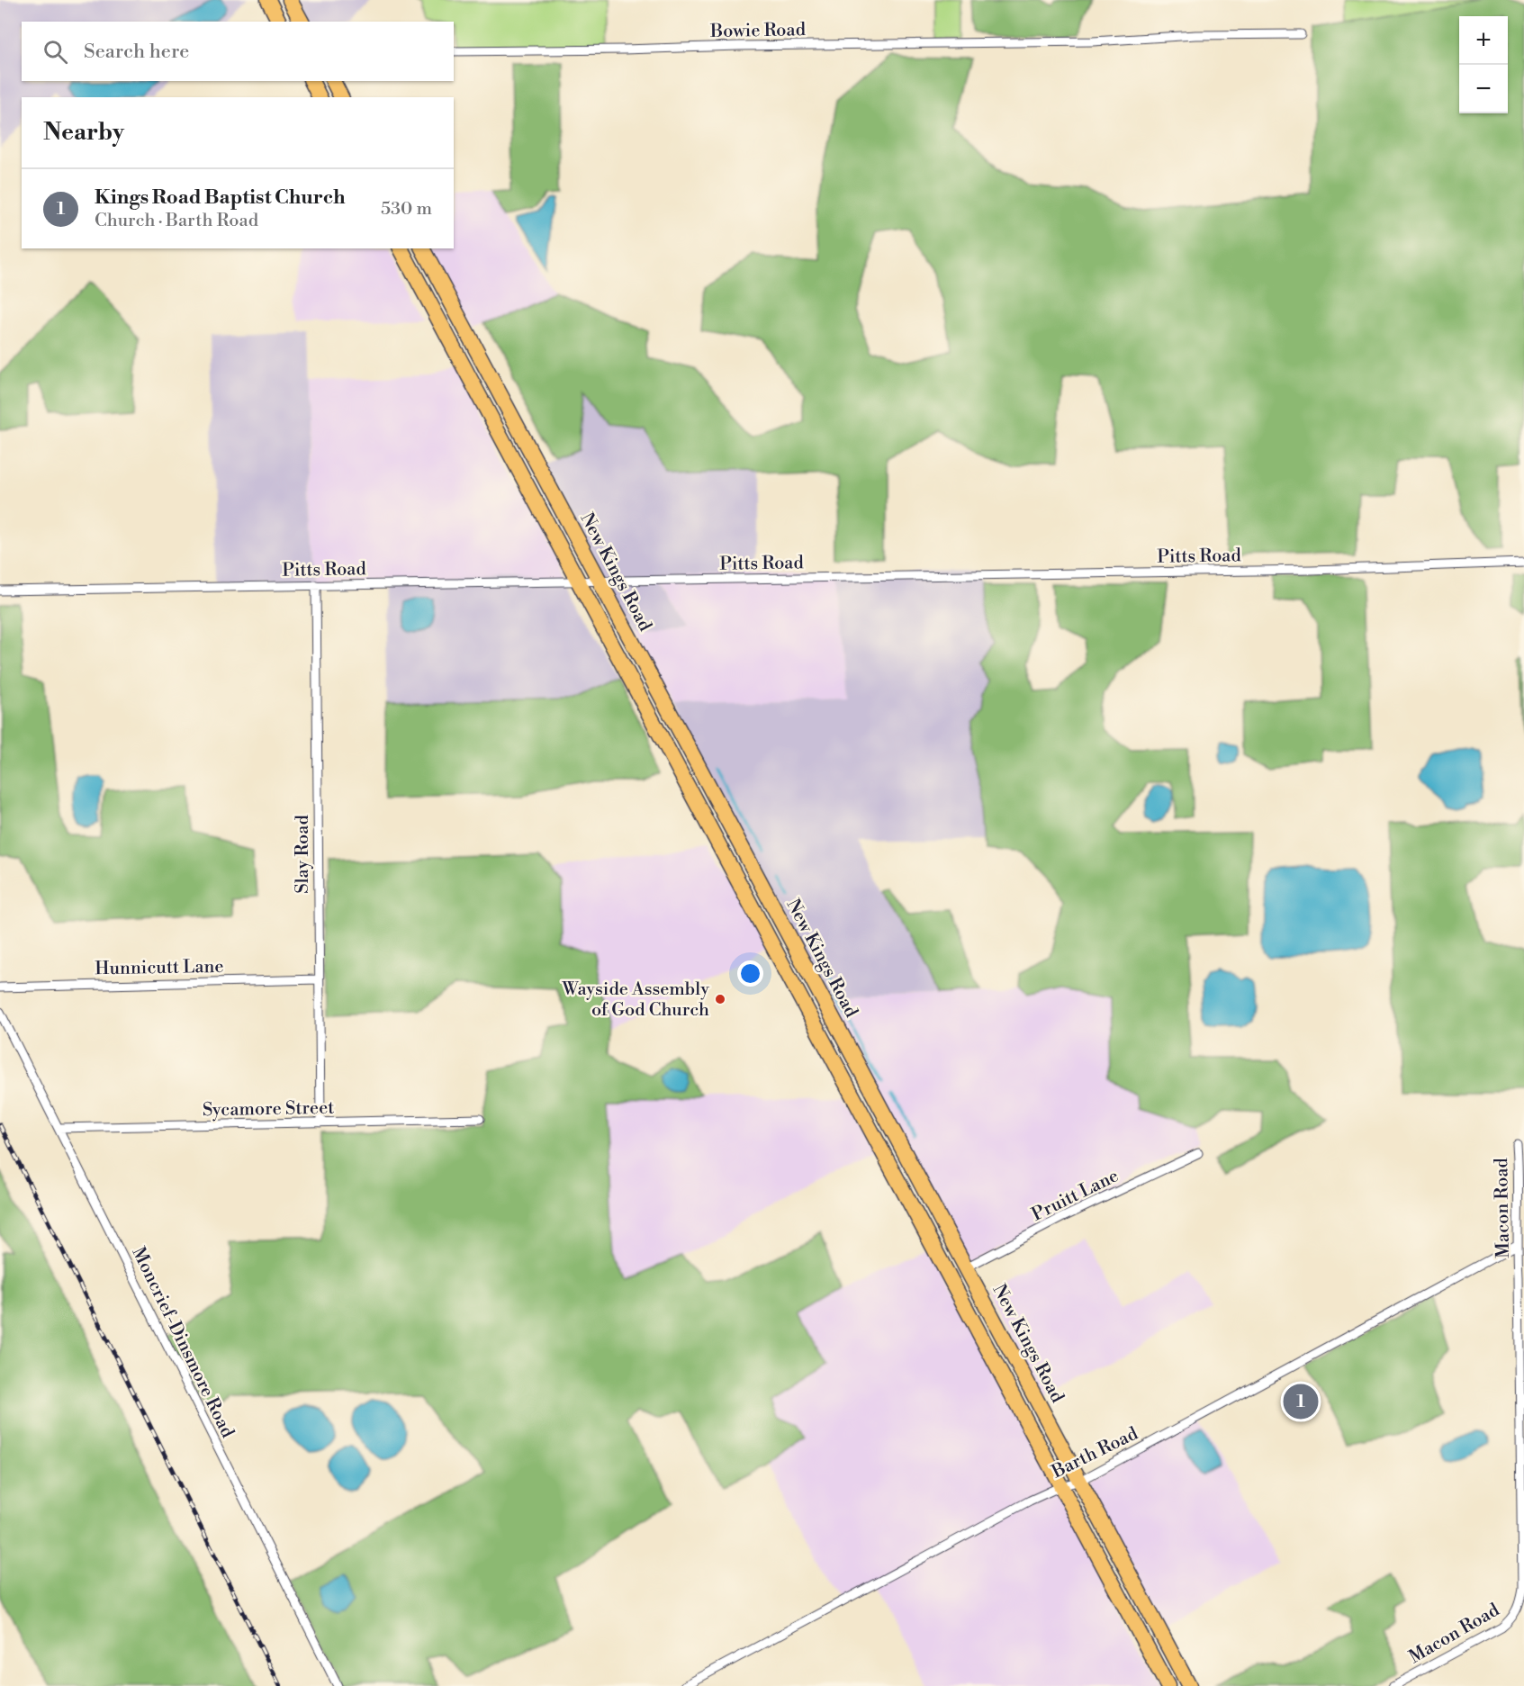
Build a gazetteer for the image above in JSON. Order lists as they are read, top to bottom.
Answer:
{
  "streets": {
    "highway": ["New Kings Road"],
    "street": [
      "Bowie Road",
      "Pitts Road",
      "Slay Road",
      "Hunnicutt Lane",
      "Sycamore Street",
      "Pruitt Lane",
      "Macon Road",
      "Moncrief-Dinsmore Road",
      "Barth Road"
    ]
  },
  "crossings": [
    ["Pitts Road", "New Kings Road"],
    ["Pitts Road", "Slay Road"],
    ["New Kings Road", "Pruitt Lane"],
    ["New Kings Road", "Barth Road"],
    ["Slay Road", "Hunnicutt Lane"],
    ["Slay Road", "Sycamore Street"],
    ["Sycamore Street", "Moncrief-Dinsmore Road"],
    ["Macon Road", "Barth Road"]
  ],
  "places": ["Wayside Assembly of God Church"],
  "page": {
    "map_buttons": ["+", "−"],
    "search": "Search here",
    "heading": "Nearby",
    "list": [
      {
        "mark": "1",
        "name": "Kings Road Baptist Church",
        "note": "Church · Barth Road",
        "value": "530 m"
      }
    ],
    "pins": "1"
  }
}
